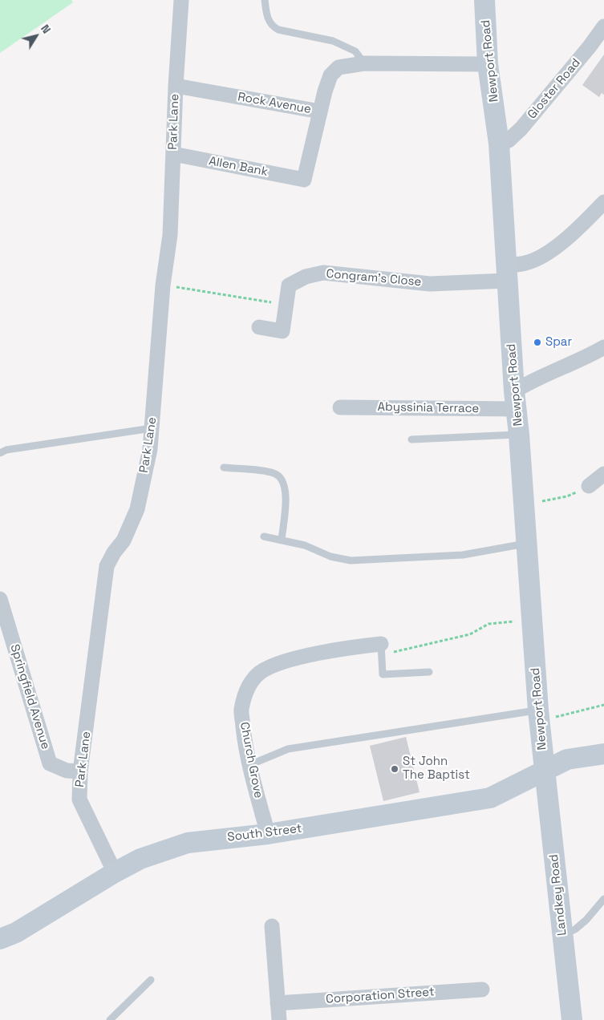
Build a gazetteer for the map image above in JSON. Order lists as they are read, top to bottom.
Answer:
{
  "streets": {
    "street": [
      "Newport Road",
      "Gloster Road",
      "Rock Avenue",
      "Park Lane",
      "Allen Bank",
      "Congram's Close",
      "Abyssinia Terrace",
      "Springfield Avenue",
      "Church Grove",
      "South Street",
      "Landkey Road",
      "Corporation Street"
    ]
  },
  "crossings": [
    ["Newport Road", "Gloster Road"],
    ["Newport Road", "Rock Avenue"],
    ["Newport Road", "Congram's Close"],
    ["Newport Road", "Abyssinia Terrace"],
    ["Newport Road", "South Street"],
    ["Newport Road", "Landkey Road"],
    ["Rock Avenue", "Park Lane"],
    ["Rock Avenue", "Allen Bank"],
    ["Park Lane", "Allen Bank"],
    ["Park Lane", "Springfield Avenue"],
    ["Park Lane", "South Street"],
    ["Church Grove", "South Street"],
    ["South Street", "Landkey Road"]
  ],
  "places": ["Spar", "St John The Baptist"],
  "north": "top right"
}
